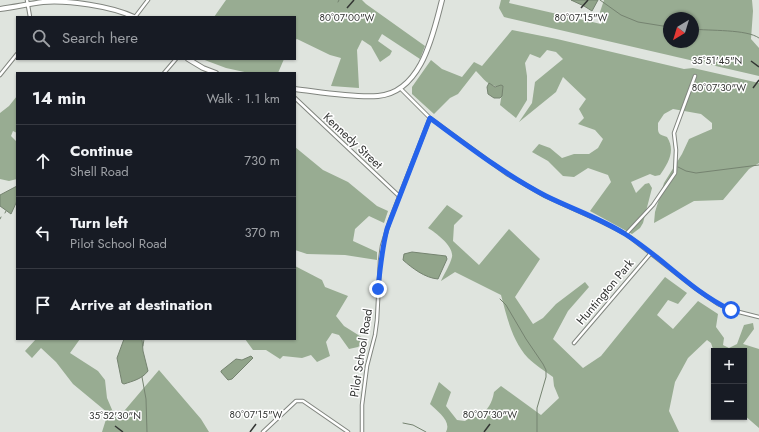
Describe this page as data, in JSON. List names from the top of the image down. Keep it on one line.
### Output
{"streets":{"street":["Kennedy Street","Huntington Park","Pilot School Road"]},"crossings":[["Kennedy Street","Pilot School Road"]],"north":"bottom left","page":{"search":"Search here","heading":["14 min","Walk · 1.1 km"],"list":[["Continue","Shell Road","730 m"],["Turn left","Pilot School Road","370 m"],"Arrive at destination"],"map_buttons":["+","−"]},"coordinates":["80°07'00\"W","80°07'15\"W","35°51'45\"N","80°07'30\"W","35°52'30\"N"]}
